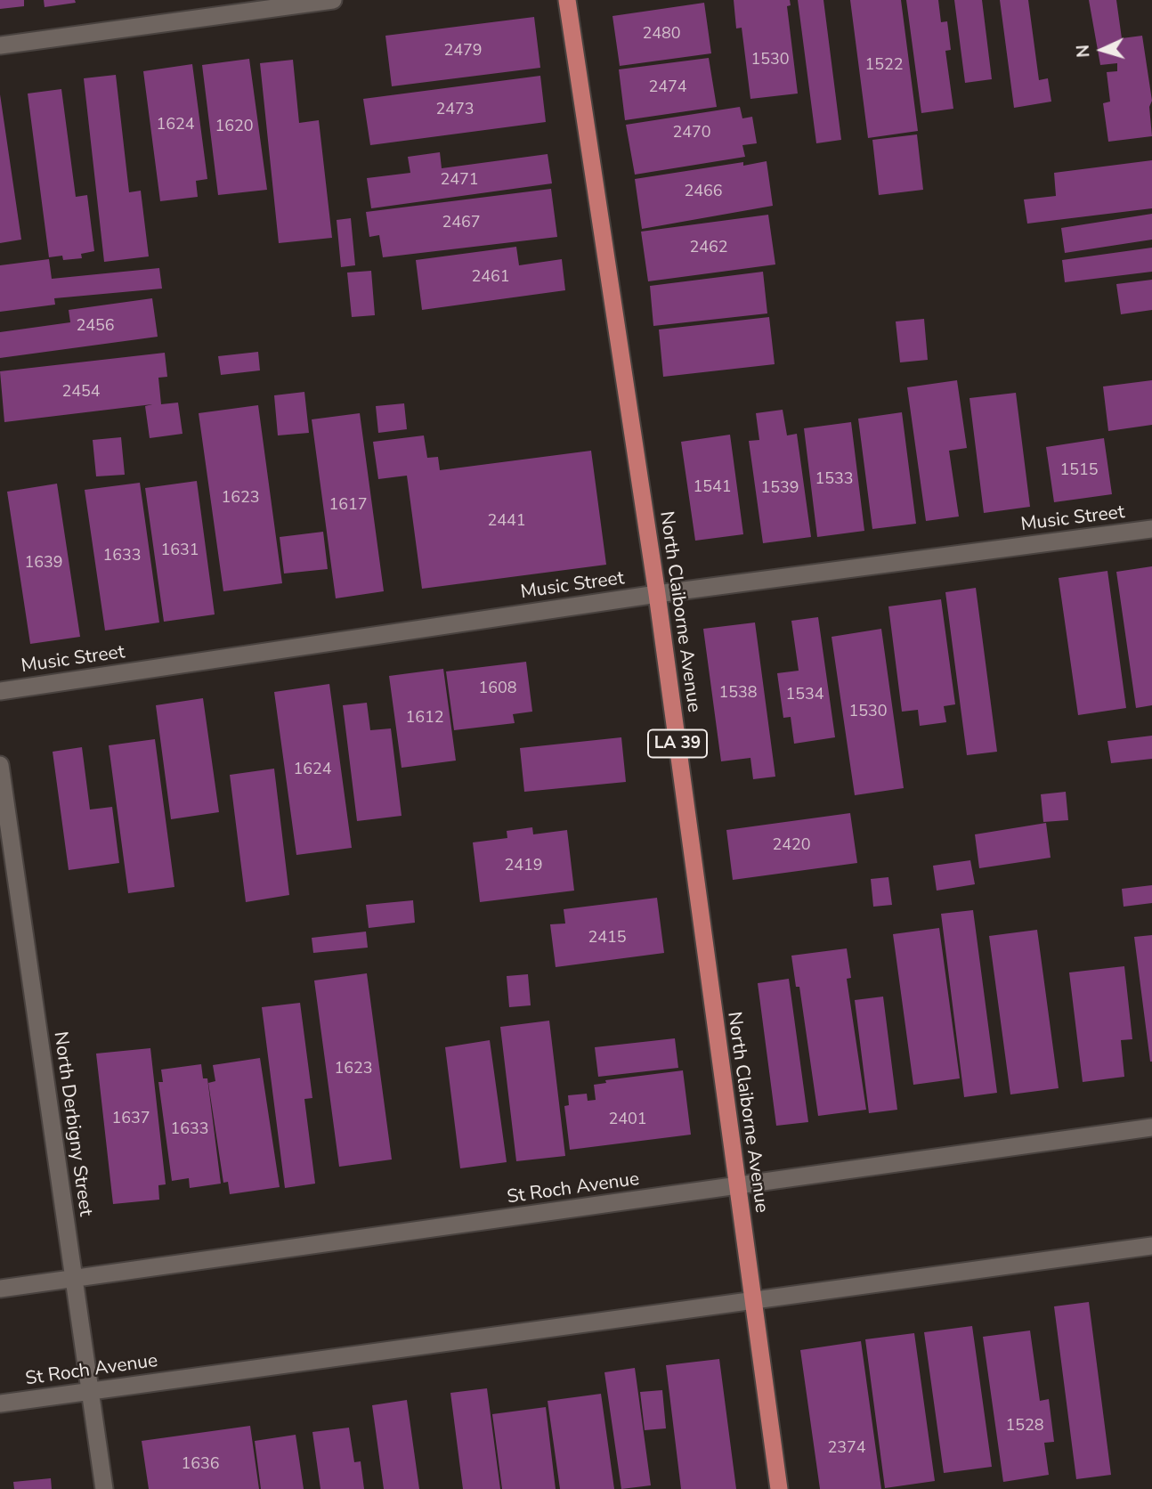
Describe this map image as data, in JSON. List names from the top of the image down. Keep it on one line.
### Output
{"streets":{"main road":["North Claiborne Avenue","LA 39"],"street":["Music Street","North Derbigny Street","St Roch Avenue"]},"crossings":[["Music Street","North Claiborne Avenue"],["North Claiborne Avenue","St Roch Avenue"],["North Derbigny Street","St Roch Avenue"]],"house_numbers":["2480","2479","1530","1522","2474","2473","1624","1620","2470","2471","2466","2467","2462","2461","2456","2454","1515","1533","1541","1539","1623","1617","2441","1631","1633","1639","1608","1538","1534","1530","1612","1624","2420","2419","2415","1623","1637","2401","1633","1528","2374","1636"],"north":"left"}
